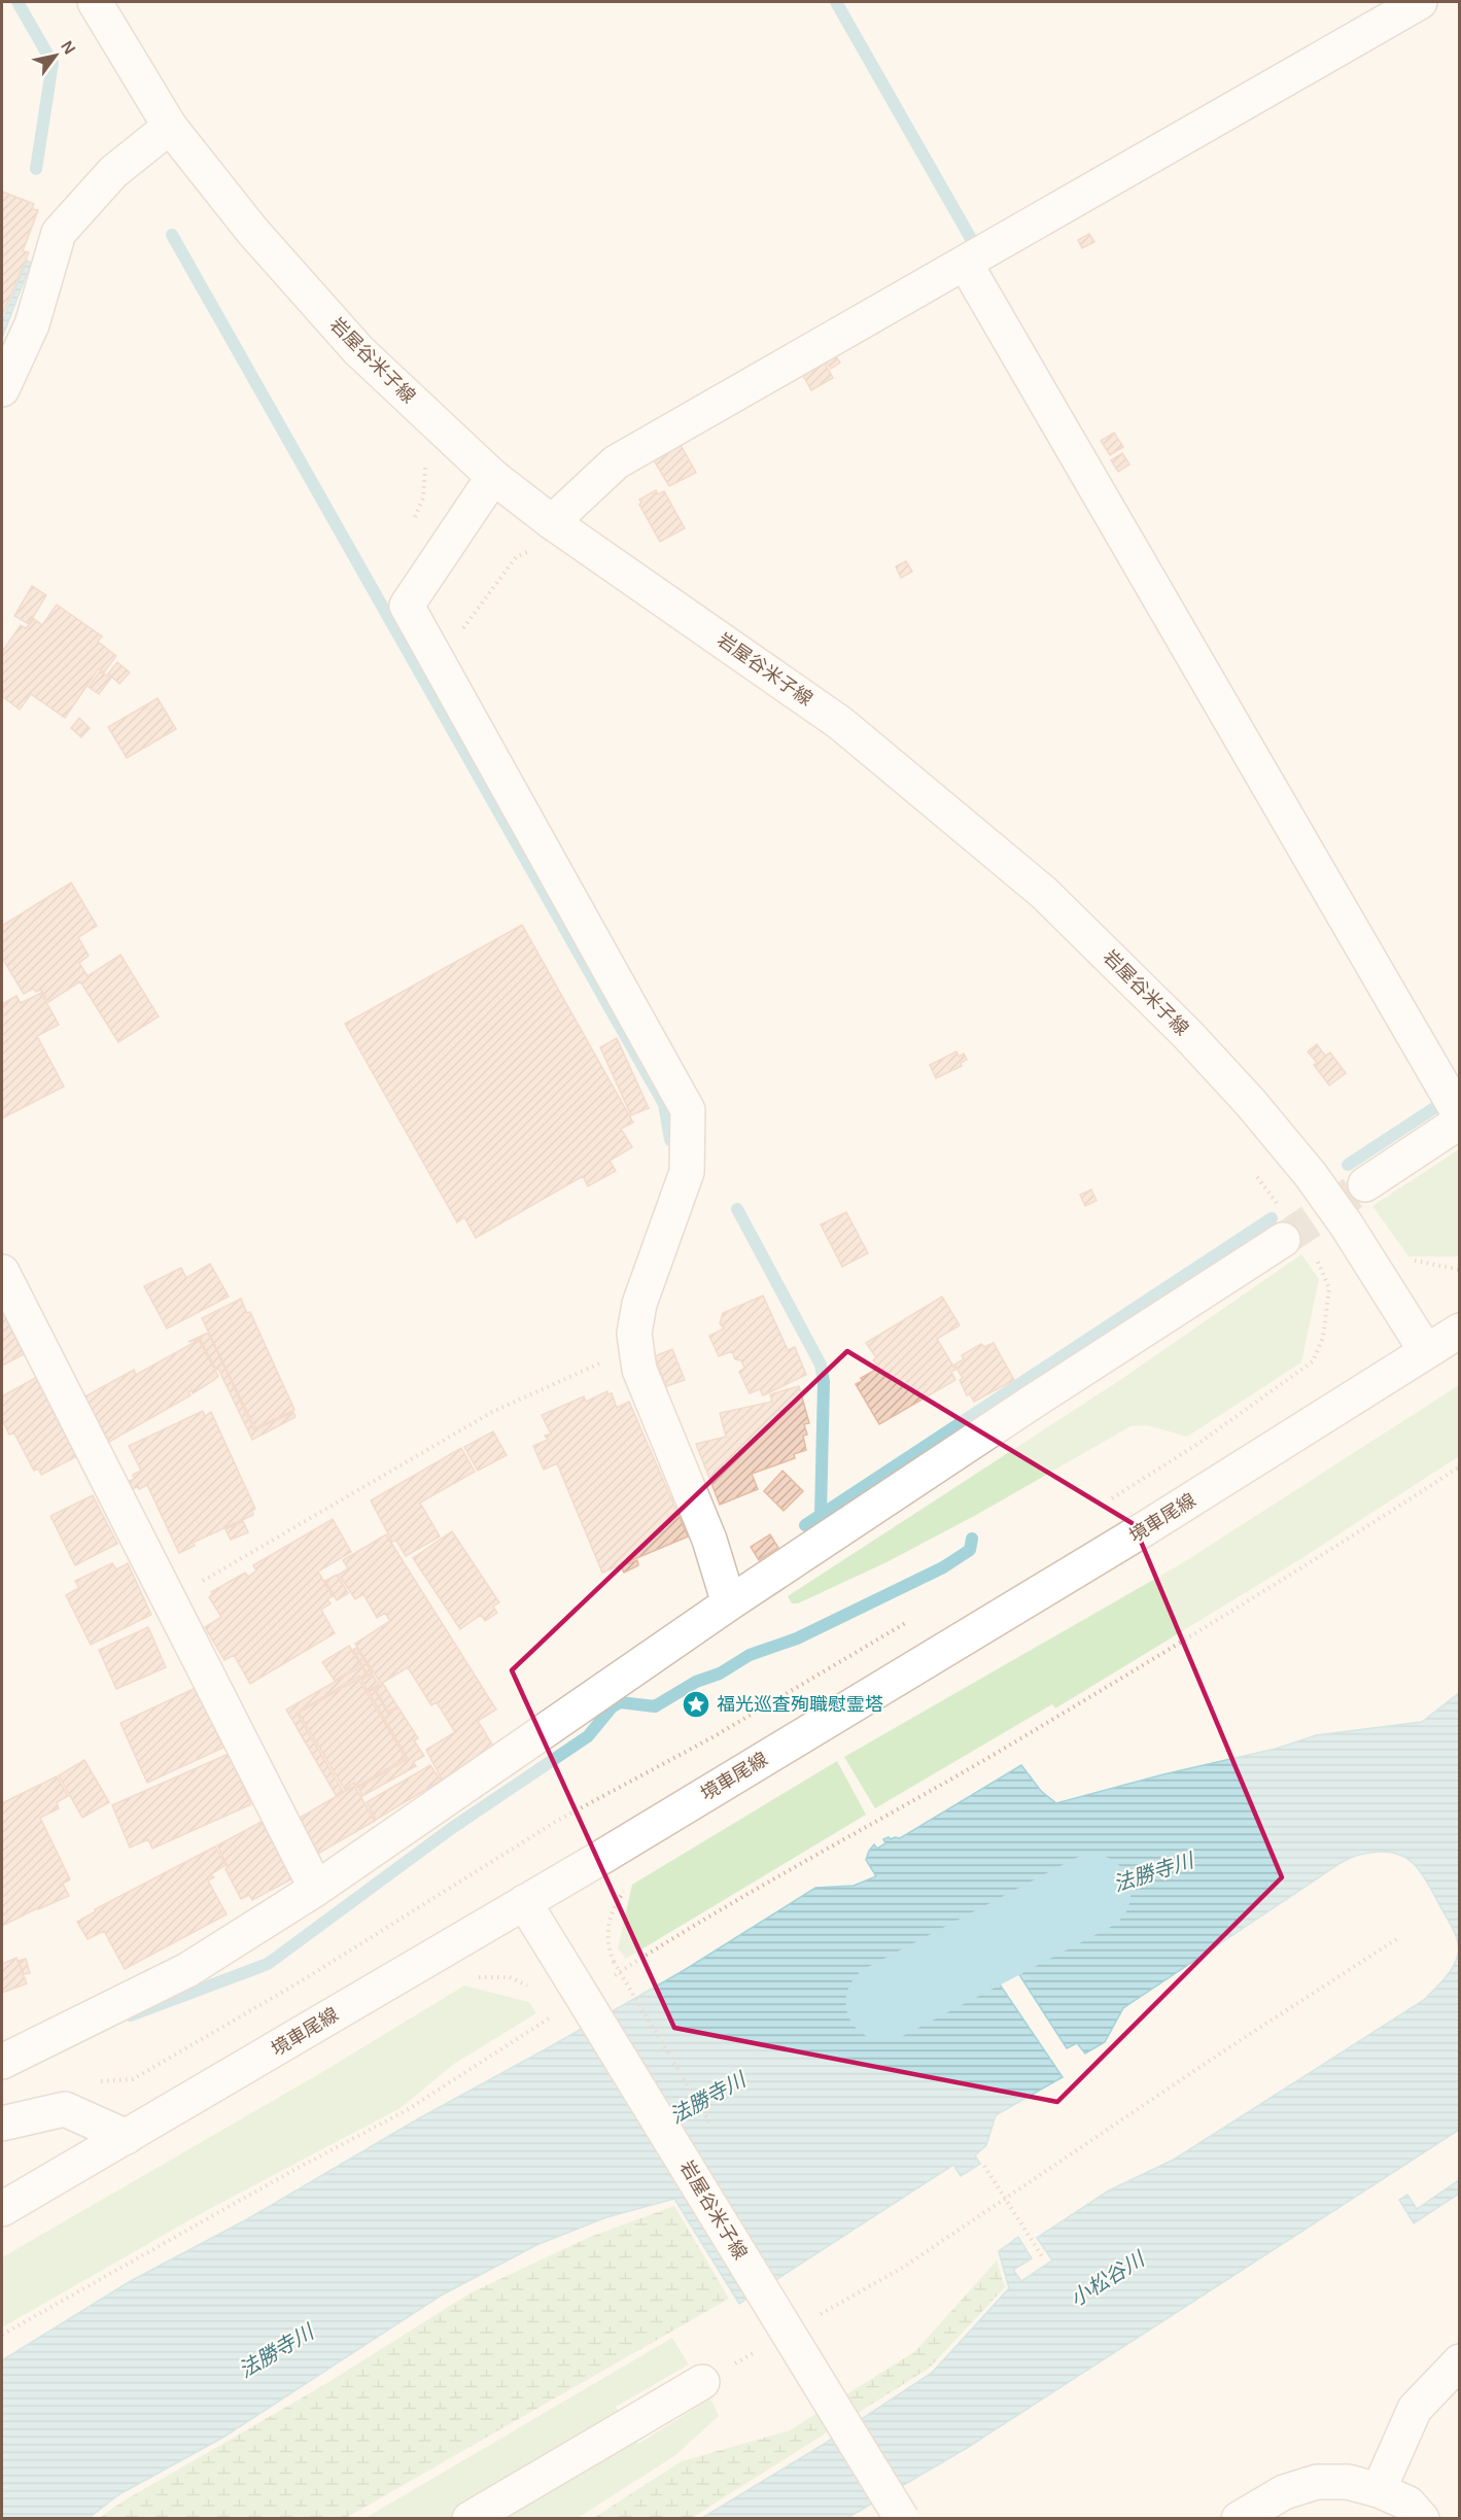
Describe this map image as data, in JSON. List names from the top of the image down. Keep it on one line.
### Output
{"streets":{"street":["岩屋谷米子線","境車尾線"]},"crossings":[["岩屋谷米子線","境車尾線"]],"water":["法勝寺川","小松谷川"],"places":{"place":["福光巡査殉職慰霊塔"]},"north":"top right"}
